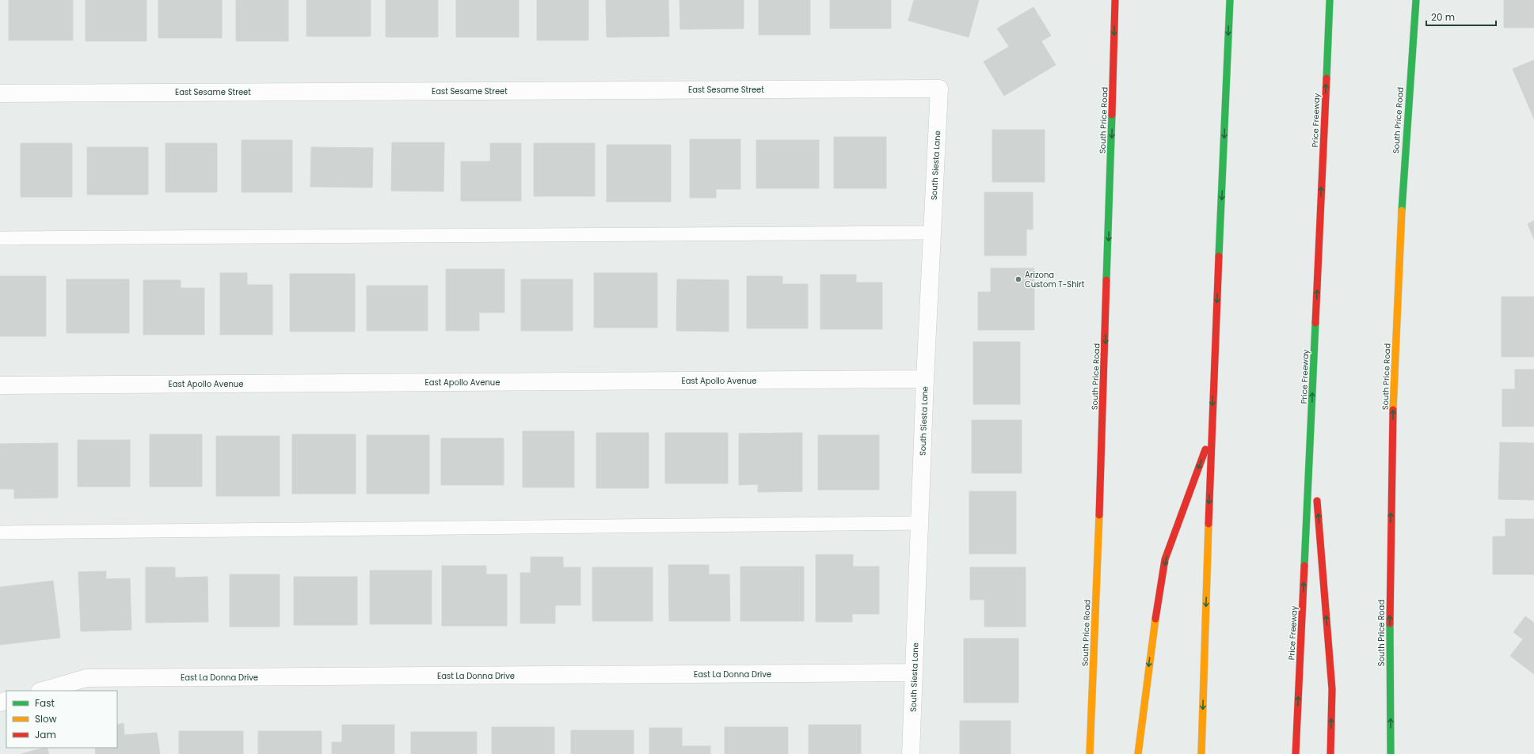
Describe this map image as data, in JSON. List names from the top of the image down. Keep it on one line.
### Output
{"streets":{"main road":["South Price Road","Price Freeway"],"street":["East Sesame Street","South Siesta Lane","East Apollo Avenue","East La Donna Drive"]},"crossings":[["East Sesame Street","South Siesta Lane"],["South Siesta Lane","East Apollo Avenue"],["South Siesta Lane","East La Donna Drive"]],"places":["Arizona Custom T-Shirt"],"legend":["Fast","Slow","Jam"],"scale_bar":"20 m"}
